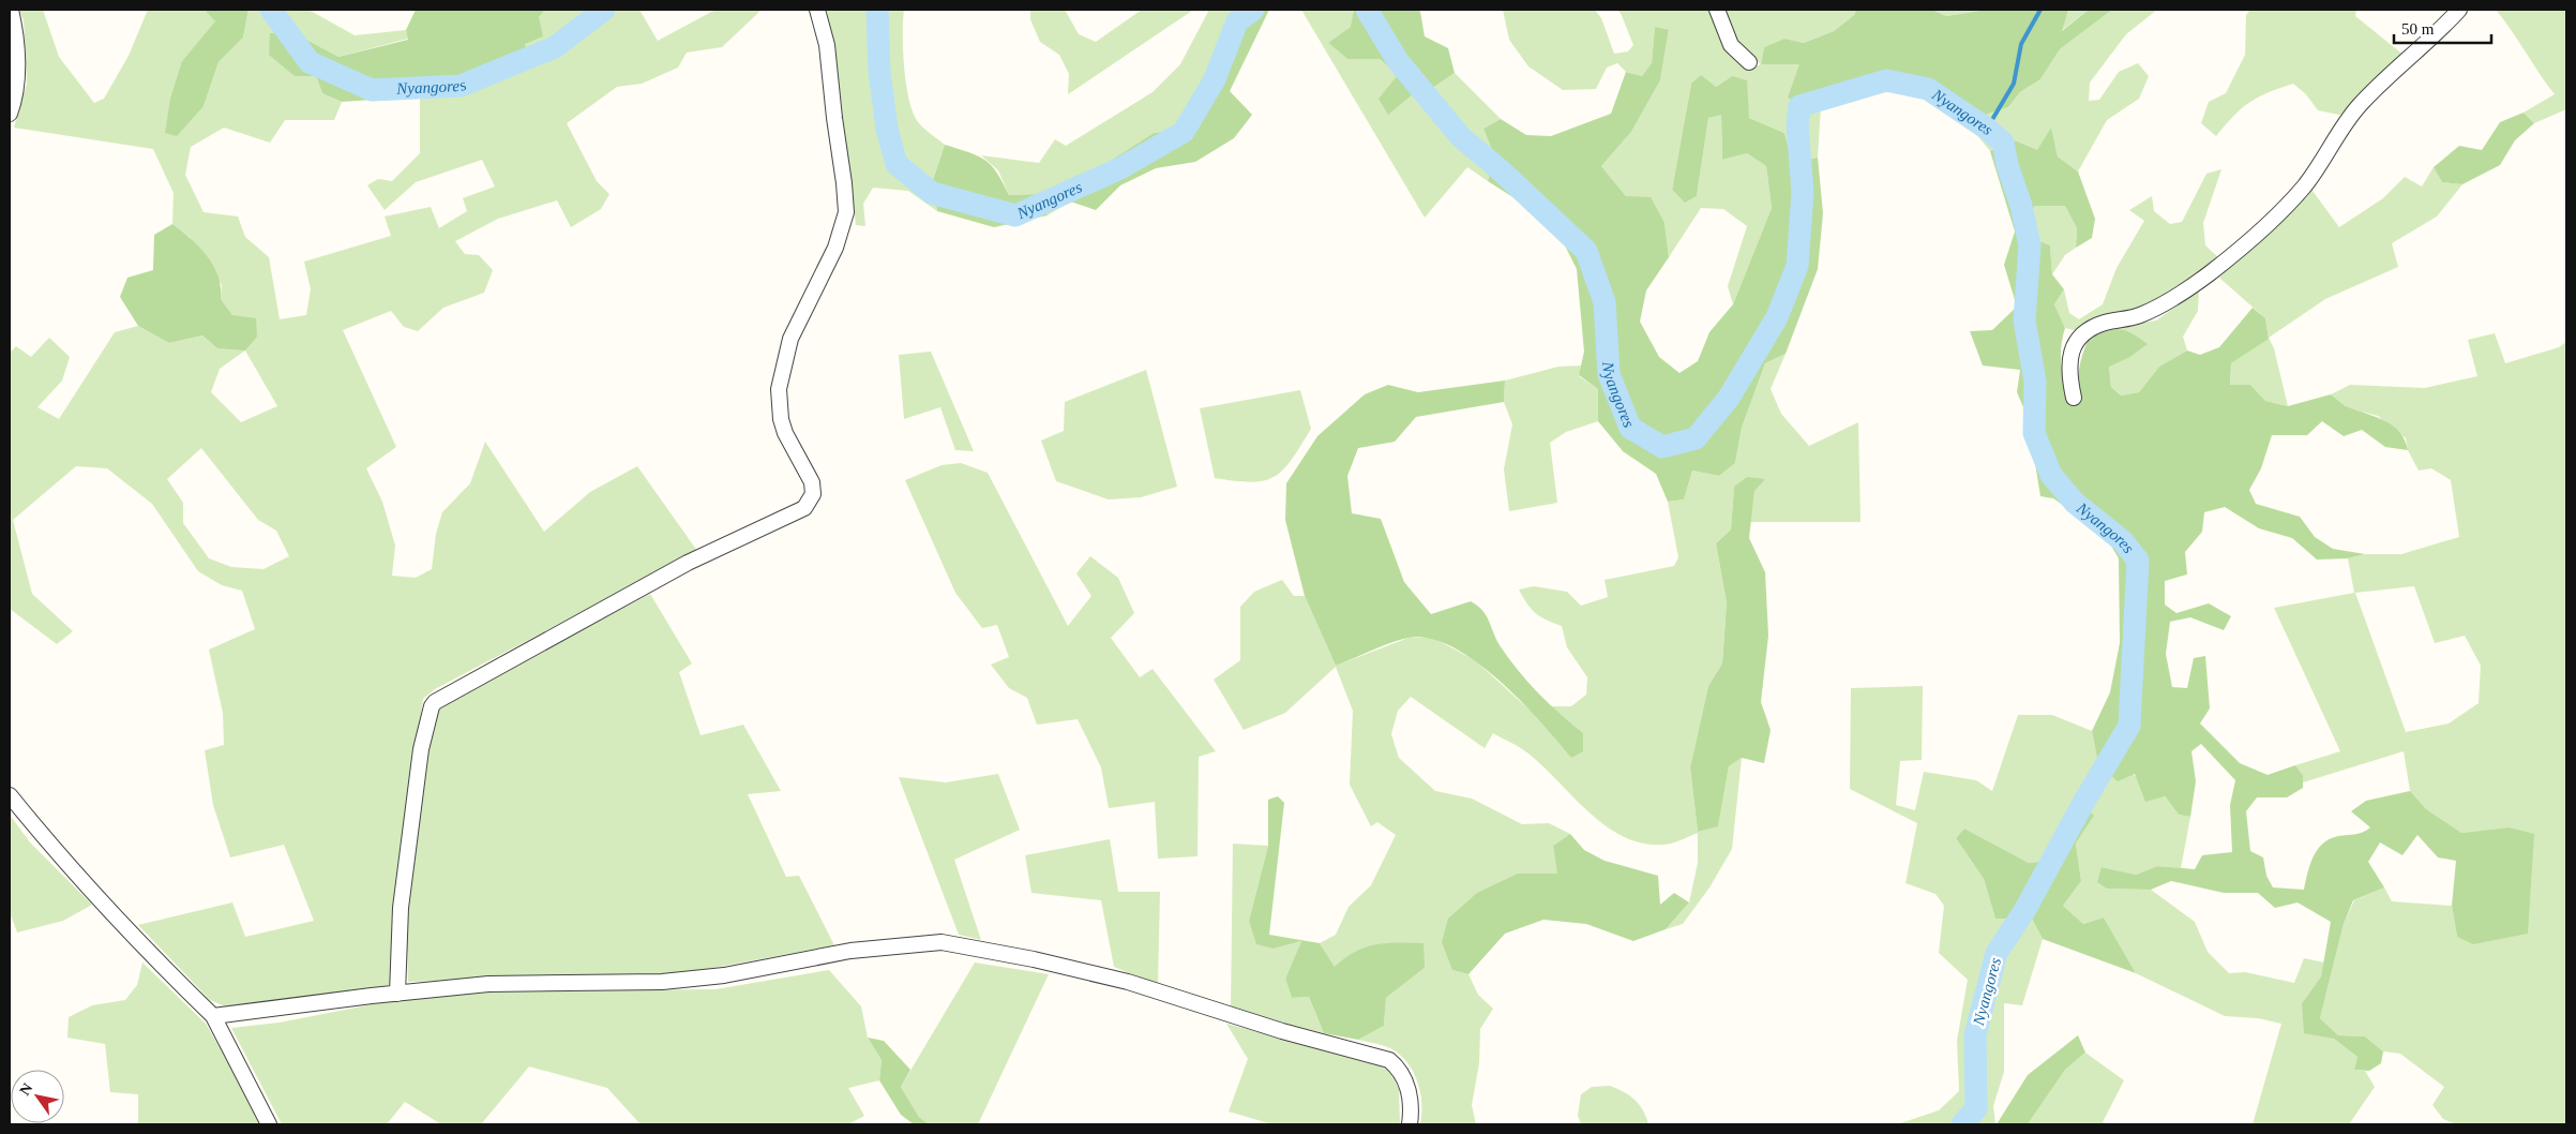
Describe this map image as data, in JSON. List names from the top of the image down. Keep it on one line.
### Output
{"water":["Nyangores"],"scale_bar":"50 m","north":"top left"}
